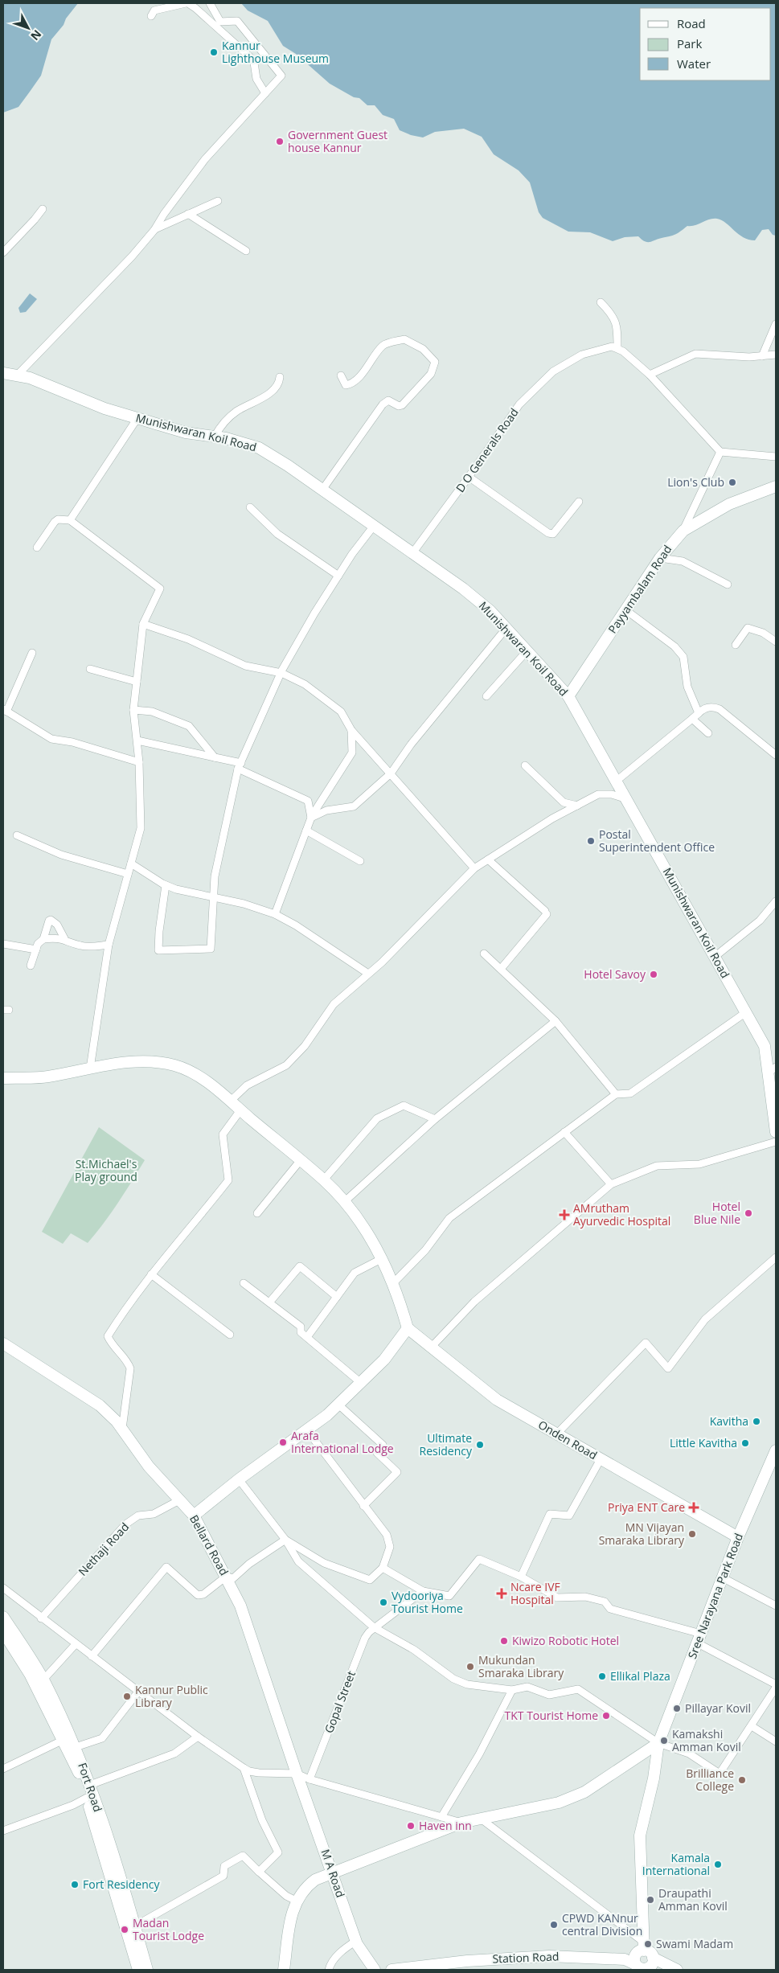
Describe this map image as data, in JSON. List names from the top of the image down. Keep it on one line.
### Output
{"streets":{"main road":["Munishwaran Koil Road","Payyambalam Road","Onden Road","Bellard Road","Sree Narayana Park Road","Fort Road","M A Road","Station Road"],"street":["D O Generals Road","Nethaji Road","Gopal Street"]},"crossings":[["Munishwaran Koil Road","D O Generals Road"],["Munishwaran Koil Road","Payyambalam Road"],["Onden Road","Sree Narayana Park Road"],["Bellard Road","Nethaji Road"],["Bellard Road","M A Road"],["Sree Narayana Park Road","Station Road"]],"parks":["St.Michael's Play ground"],"places":{"other":["Kannur Lighthouse Museum","Government Guest house Kannur","Lion's Club","Postal Superintendent Office","Hotel Savoy","Hotel Blue Nile","Kavitha","Arafa International Lodge","Little Kavitha","Ultimate Residency","MN Vijayan Smaraka Library","Vydooriya Tourist Home","Kiwizo Robotic Hotel","Mukundan Smaraka Library","Ellikal Plaza","Kannur Public Library","Pillayar Kovil","TKT Tourist Home","Kamakshi Amman Kovil","Brilliance College","Haven inn","Kamala International","Fort Residency","Draupathi Amman Kovil","CPWD KANnur central Division","Madan Tourist Lodge","Swami Madam"],"health":["AMrutham Ayurvedic Hospital","Priya ENT Care","Ncare IVF Hospital"]},"legend":["Road","Park","Water"],"north":"bottom right"}
